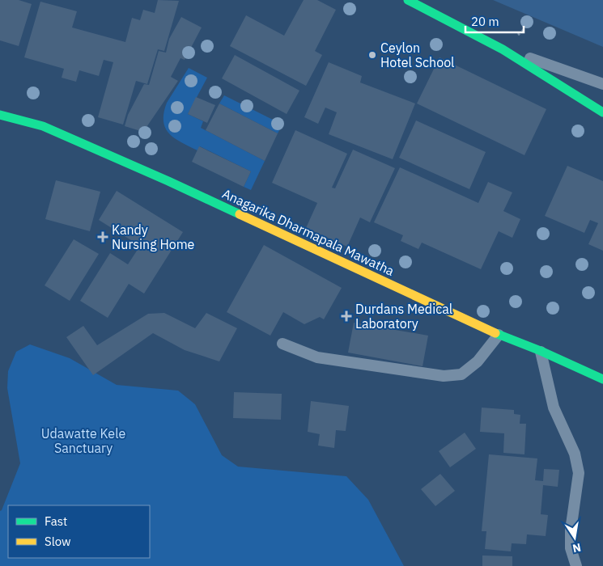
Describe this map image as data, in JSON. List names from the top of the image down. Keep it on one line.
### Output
{"streets":{"main road":["Anagarika Dharmapala Mawatha"]},"parks":["Udawatte Kele Sanctuary"],"places":{"other":["Ceylon Hotel School"],"health":["Kandy Nursing Home","Durdans Medical Laboratory"]},"legend":["Fast","Slow"],"scale_bar":"20 m","north":"bottom"}
